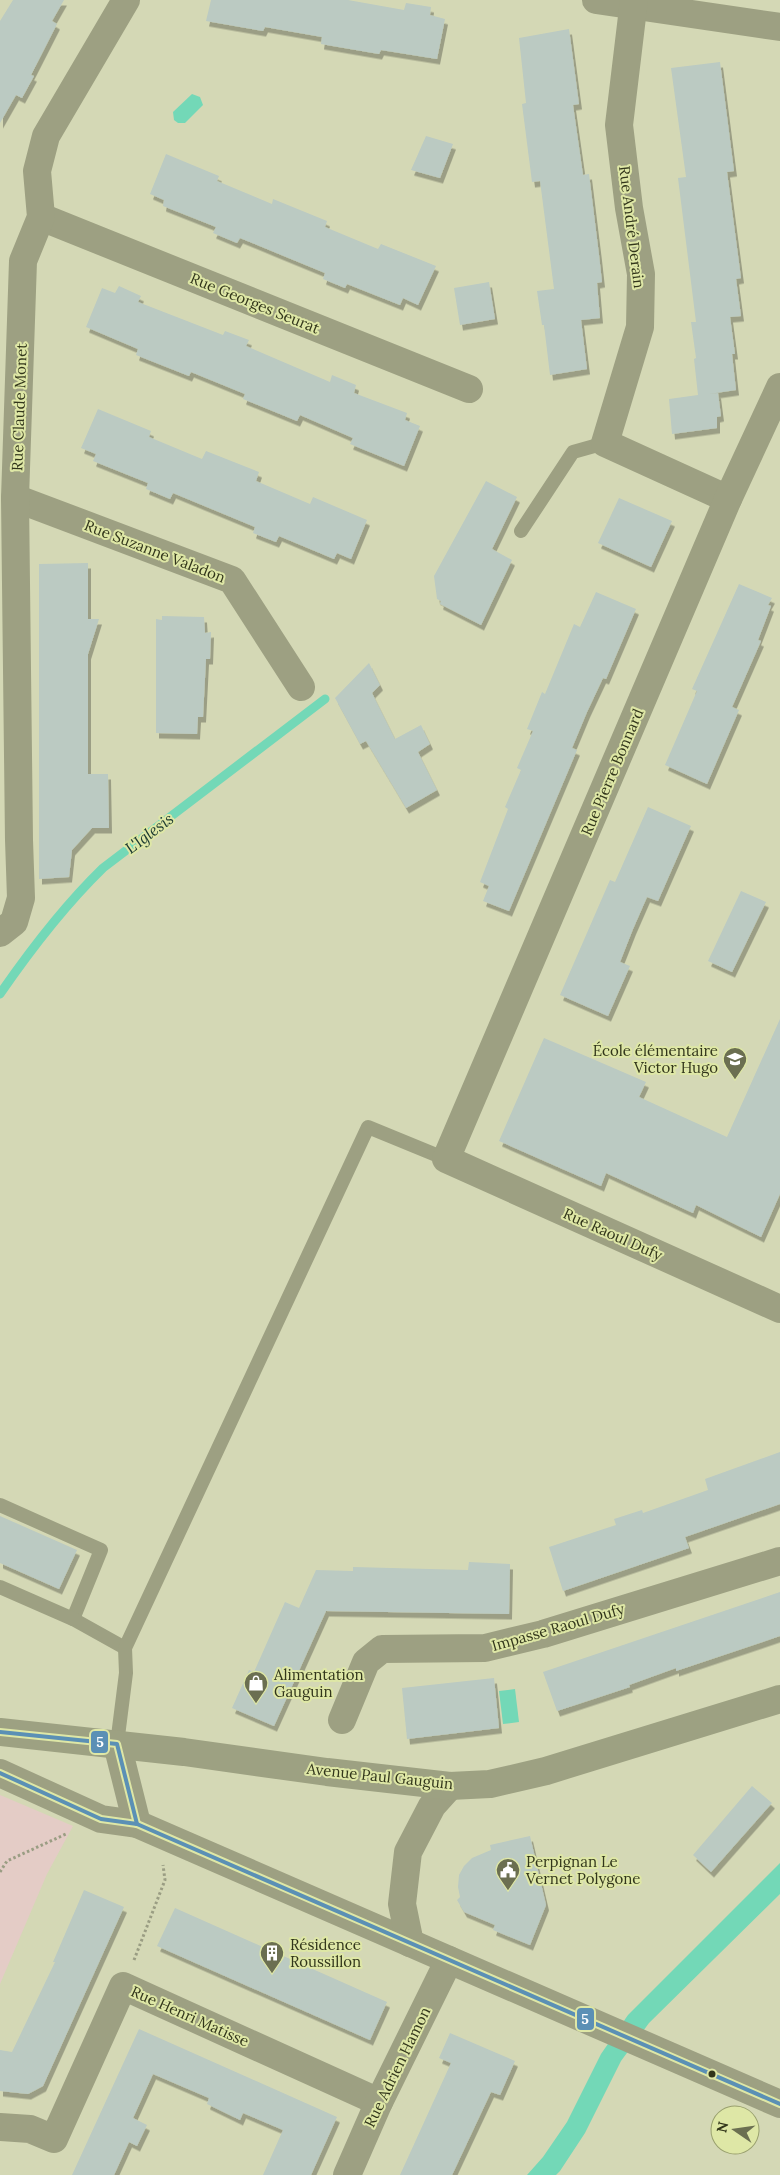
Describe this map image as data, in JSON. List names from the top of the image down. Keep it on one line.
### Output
{"streets":{"street":["Rue André Derain","Rue Georges Seurat","Rue Claude Monet","Rue Suzanne Valadon","Rue Pierre Bonnard","Rue Raoul Dufy","Impasse Raoul Dufy","Avenue Paul Gauguin","Rue Henri Matisse","Rue Adrien Hamon"]},"crossings":[["Rue Georges Seurat","Rue Claude Monet"],["Rue Claude Monet","Rue Suzanne Valadon"],["Rue Pierre Bonnard","Rue Raoul Dufy"],["Rue Henri Matisse","Rue Adrien Hamon"]],"water":["L'Iglesis"],"places":{"school or university":["École élémentaire Victor Hugo"],"shop":["Alimentation Gauguin"],"public building":["Perpignan Le Vernet Polygone"],"building":["Résidence Roussillon"]},"lines":["transit line 5"],"north":"left"}
